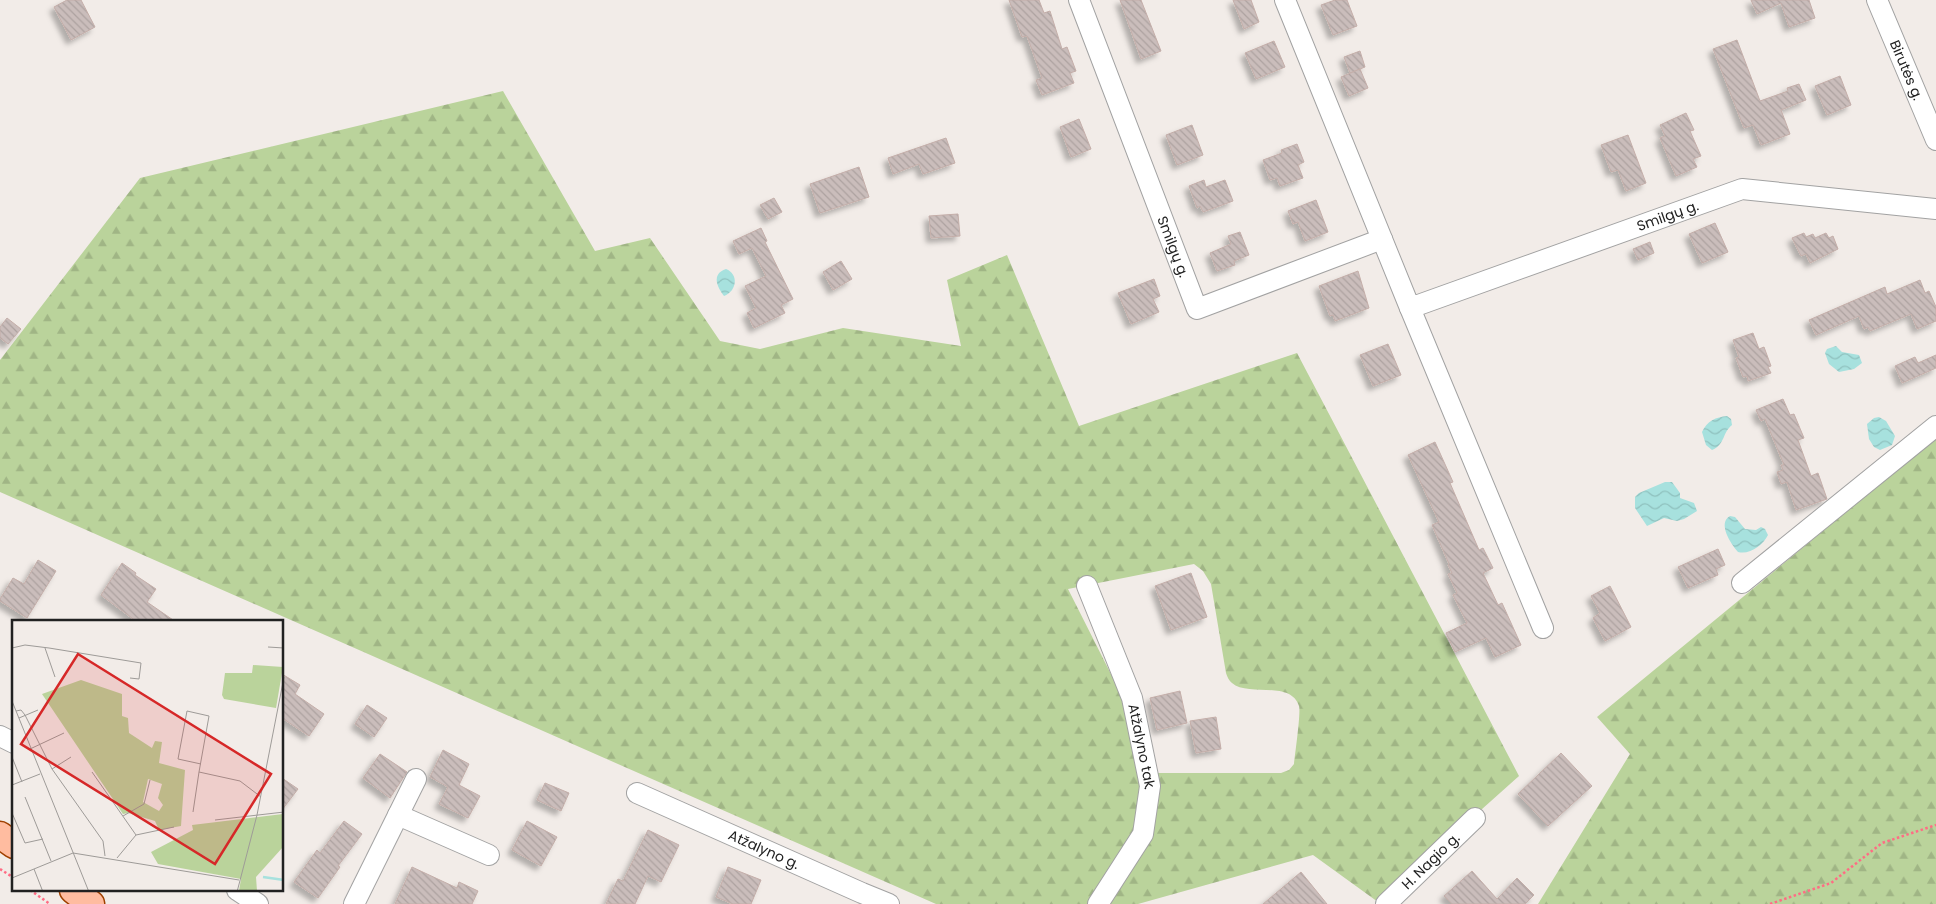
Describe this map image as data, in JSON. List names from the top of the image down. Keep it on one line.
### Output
{"streets":{"street":["Birutės g.","Smilgų g.","Atžalyno tak.","Atžalyno g.","H. Nagio g."]}}
